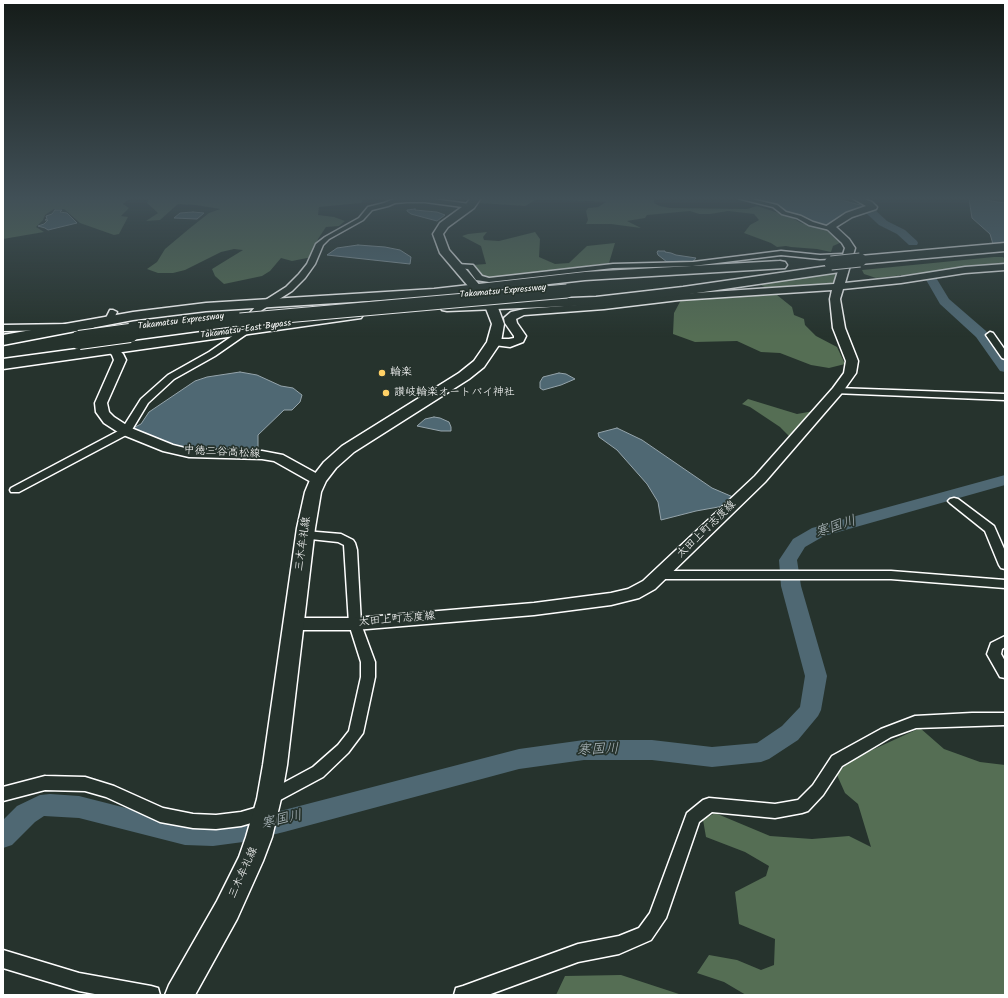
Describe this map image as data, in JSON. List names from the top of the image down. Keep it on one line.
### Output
{"streets":{"highway":["Takamatsu Expressway","Takamatsu-East Bypass"],"main road":["中徳三谷高松線","太田上町志度線","三木牟礼線"]},"crossings":[["Takamatsu Expressway","Takamatsu-East Bypass"],["Takamatsu Expressway","中徳三谷高松線"],["Takamatsu-East Bypass","中徳三谷高松線"],["Takamatsu-East Bypass","三木牟礼線"],["中徳三谷高松線","三木牟礼線"],["太田上町志度線","三木牟礼線"]],"water":["寒国川"],"places":["輪楽","讃岐輪楽オートバイ神社"]}
